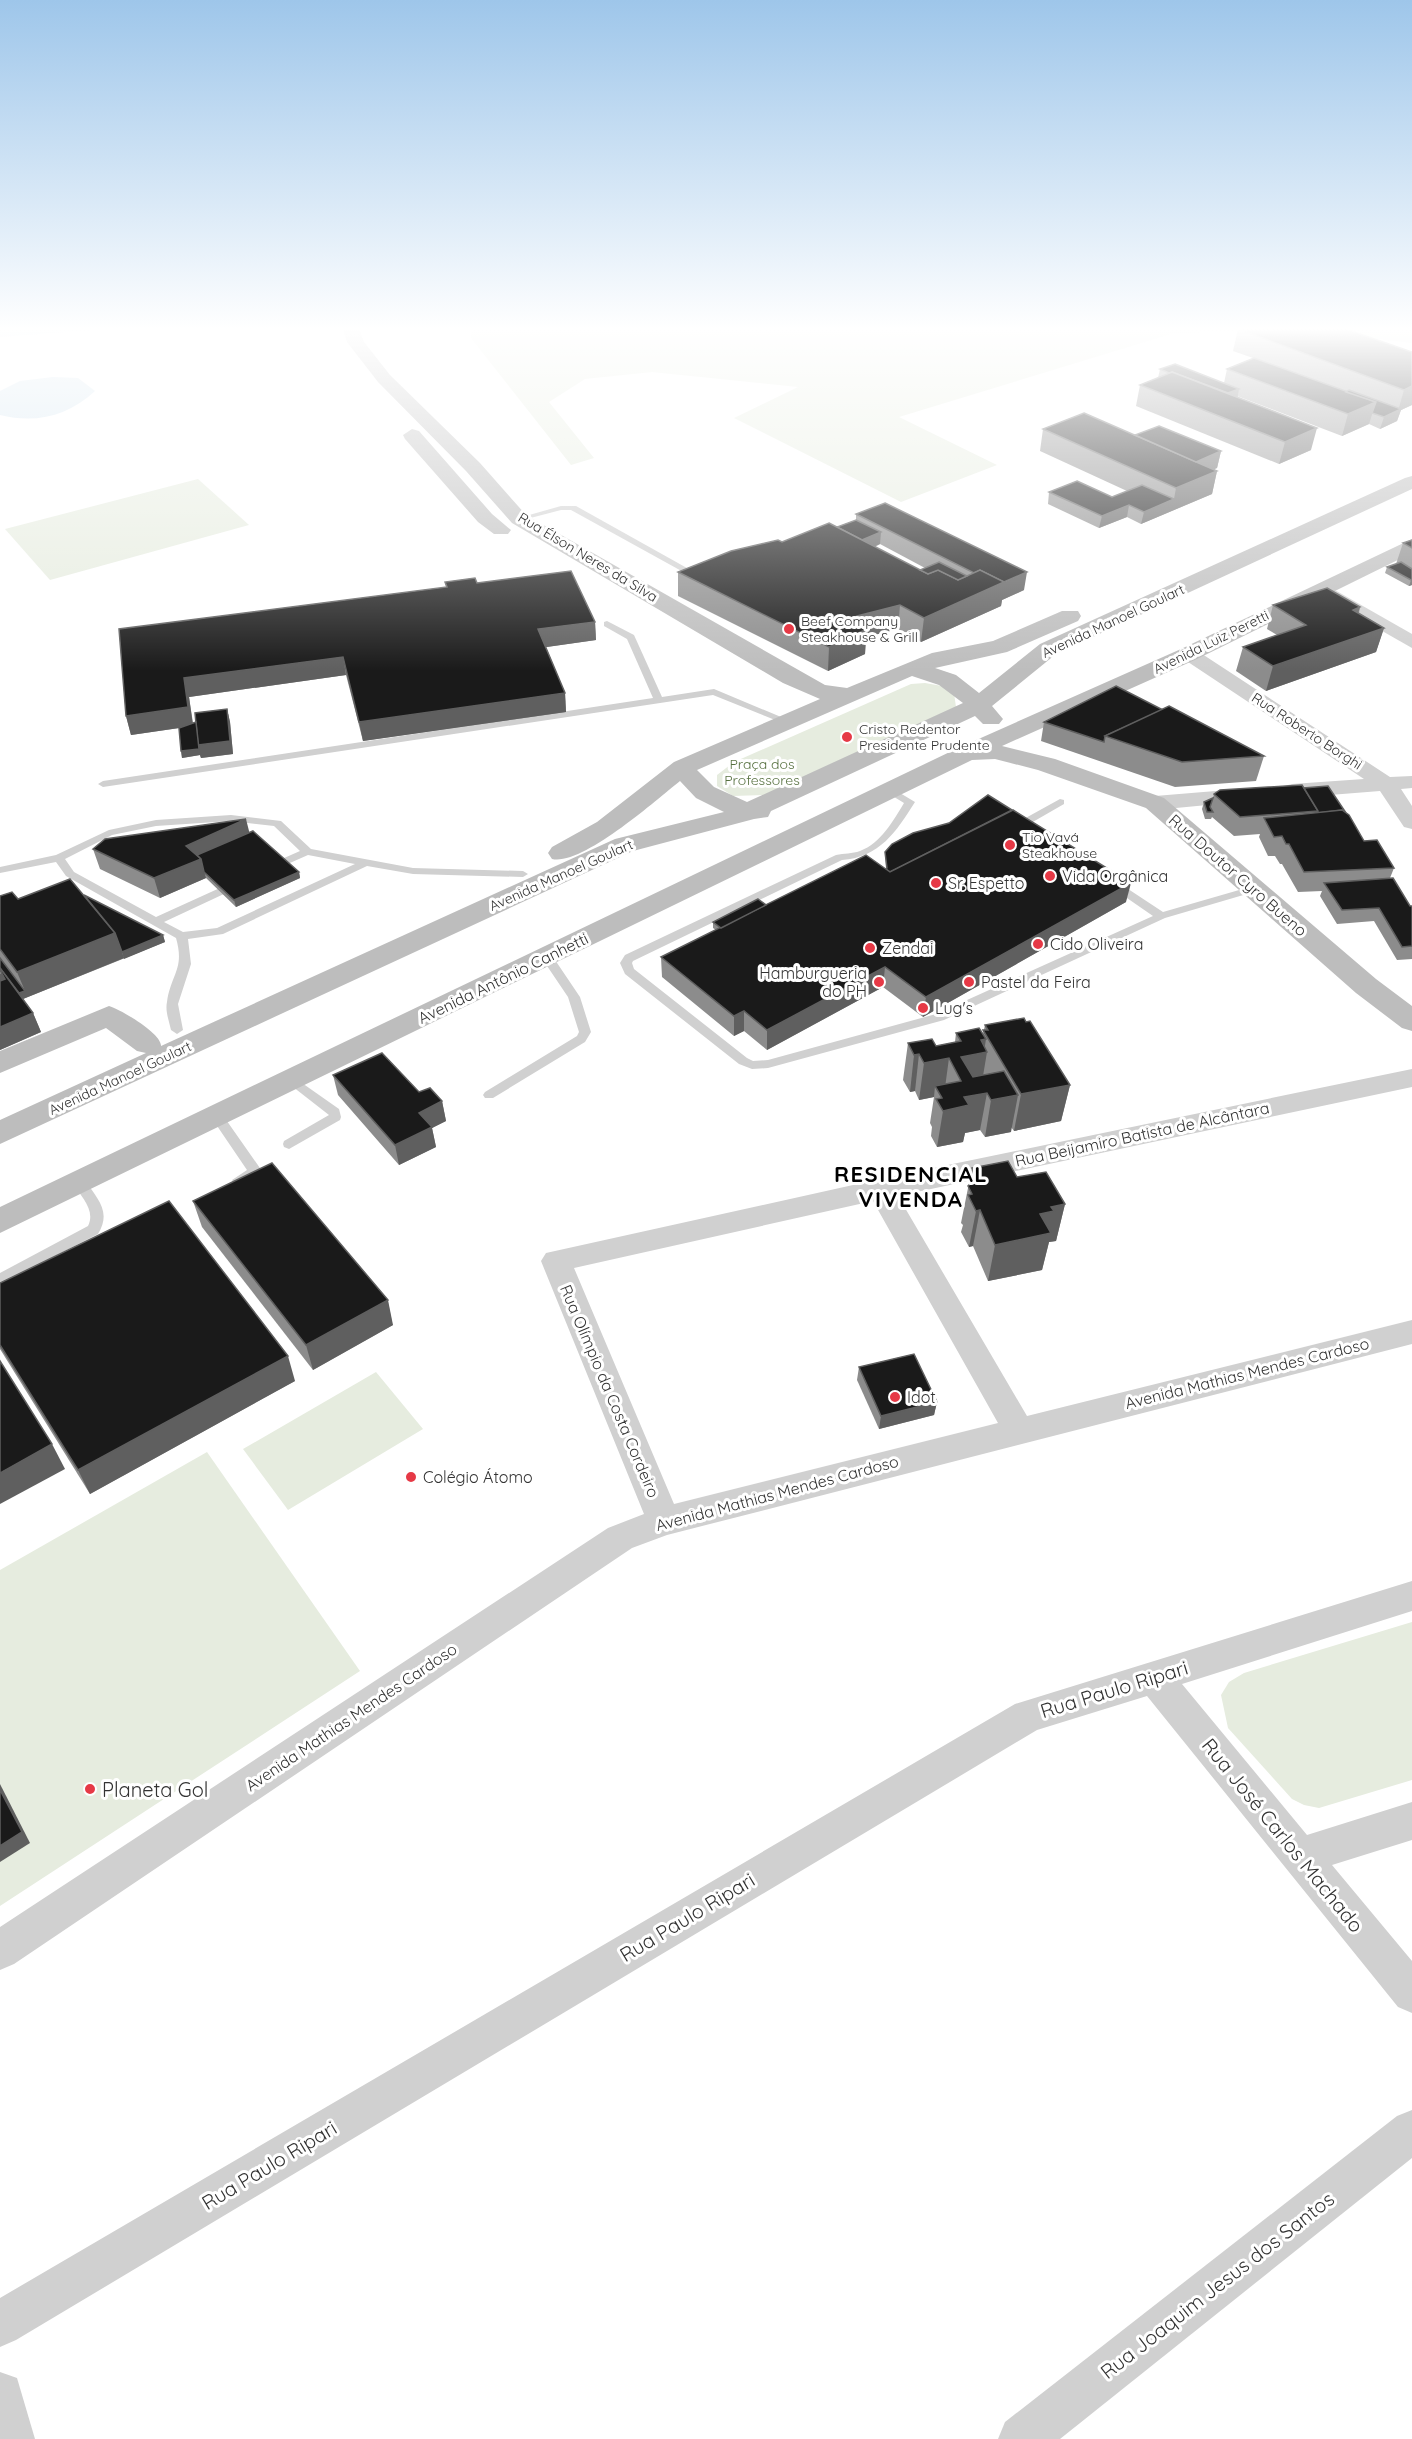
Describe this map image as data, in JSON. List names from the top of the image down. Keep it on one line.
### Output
{"streets":{"street":["Rua Élson Neres da Silva","Avenida Manoel Goulart","Avenida Luiz Peretti","Rua Roberto Borghi","Rua Doutor Cyro Bueno","Avenida Antônio Canhetti","Rua Beijamiro Batista de Alcântara","Avenida Mathias Mendes Cardoso","Rua Olímpio da Costa Cordeiro","Rua Paulo Ripari","Rua José Carlos Machado","Rua Joaquim Jesus dos Santos"]},"crossings":[["Rua Élson Neres da Silva","Avenida Manoel Goulart"],["Avenida Manoel Goulart","Rua Doutor Cyro Bueno"],["Avenida Luiz Peretti","Rua Roberto Borghi"],["Avenida Luiz Peretti","Rua Doutor Cyro Bueno"],["Avenida Luiz Peretti","Avenida Antônio Canhetti"],["Rua Doutor Cyro Bueno","Avenida Antônio Canhetti"],["Rua Beijamiro Batista de Alcântara","Rua Olímpio da Costa Cordeiro"],["Avenida Mathias Mendes Cardoso","Rua Olímpio da Costa Cordeiro"],["Rua Paulo Ripari","Rua José Carlos Machado"]],"districts":["RESIDENCIAL VIVENDA"],"parks":["Praça dos Professores"],"places":["Beef Company Steakhouse & Grill","Cristo Redentor Presidente Prudente","Tio Vavá Steakhouse","Vida Orgânica","Sr. Espetto","Cido Oliveira","Zendai","Hamburgueria do PH","Pastel da Feira","Lug's","Idot","Colégio Átomo","Planeta Gol"]}
